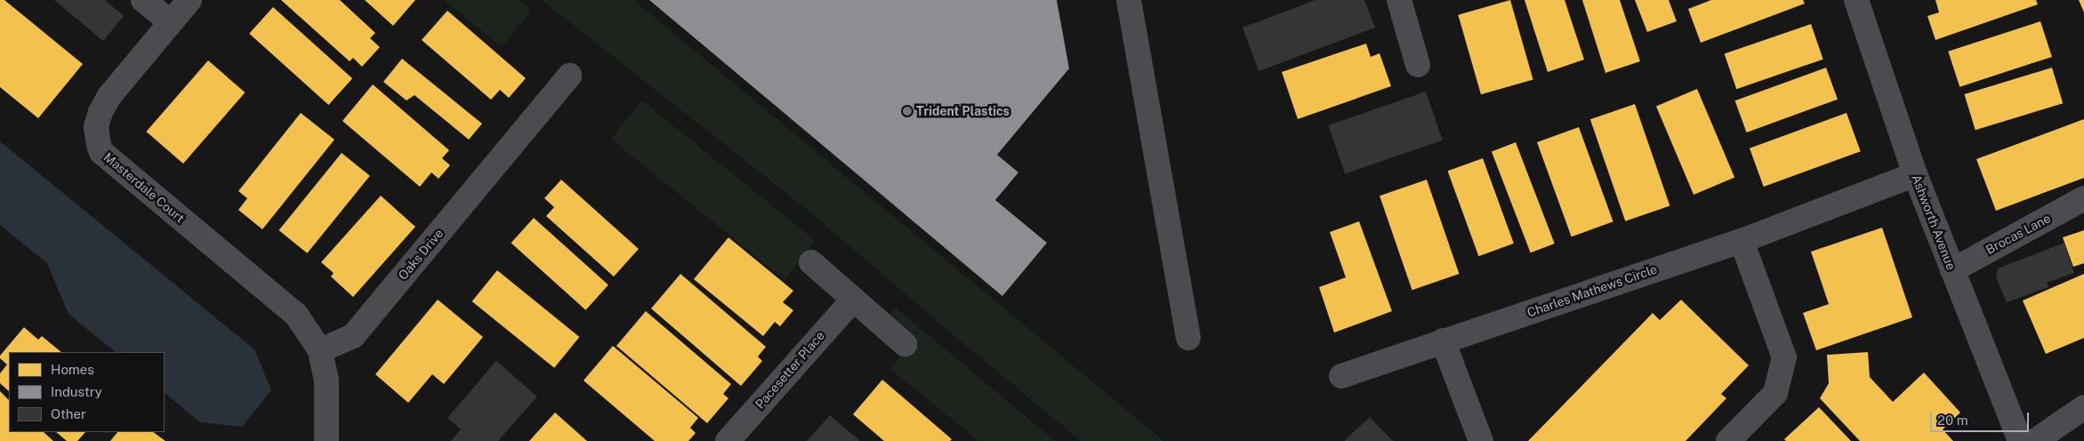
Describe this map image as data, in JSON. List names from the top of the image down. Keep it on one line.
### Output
{"streets":{"street":["Masterdale Court","Ashworth Avenue","Brocas Lane","Oaks Drive","Charles Mathews Circle","Pacesetter Place"]},"crossings":[["Masterdale Court","Oaks Drive"],["Ashworth Avenue","Brocas Lane"],["Ashworth Avenue","Charles Mathews Circle"]],"places":["Trident Plastics"],"legend":["Homes","Industry","Other"],"scale_bar":"20 m"}
